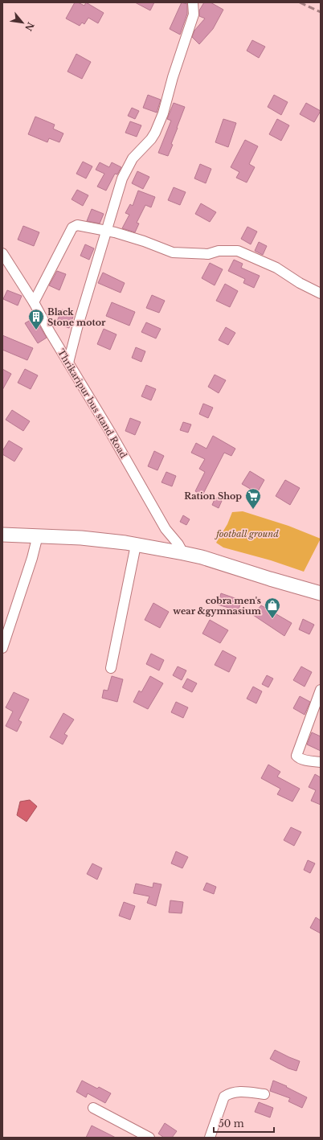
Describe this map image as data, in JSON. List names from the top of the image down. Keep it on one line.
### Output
{"streets":{"street":["Thrikaripur bus stand Road"]},"parks":["football ground"],"places":{"building":["Black Stone motor"],"supermarket":["Ration Shop"],"shop":["cobra men's wear &gymnasium"]},"scale_bar":"50 m","north":"bottom right"}
